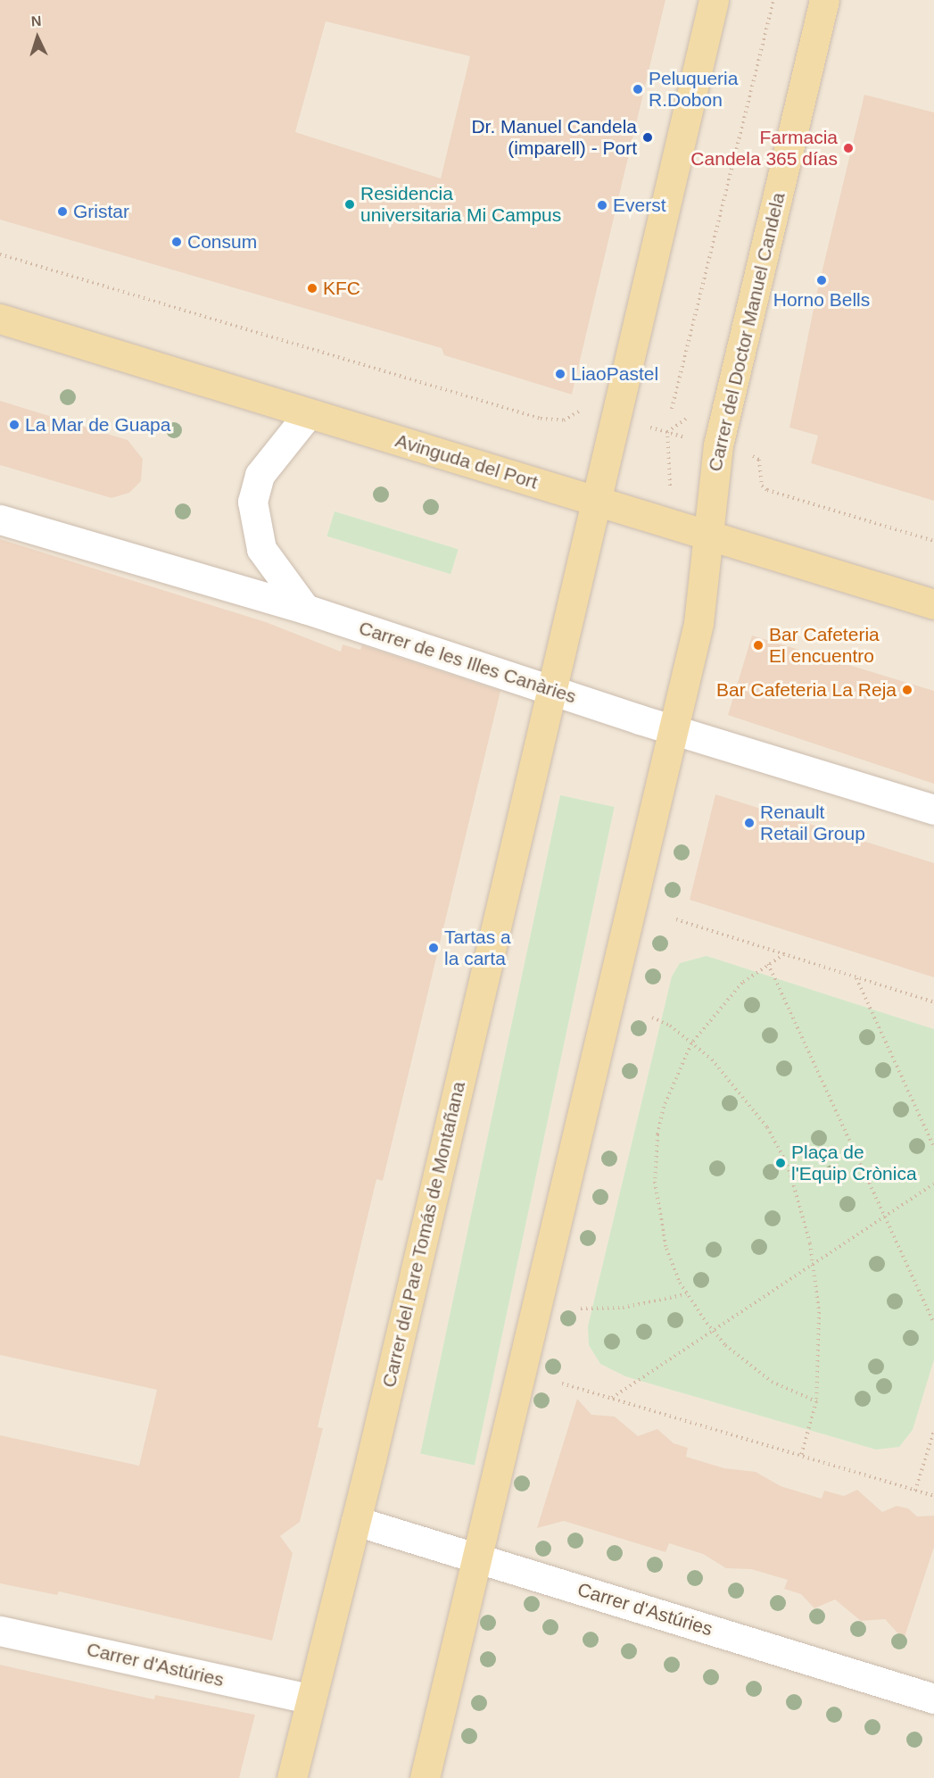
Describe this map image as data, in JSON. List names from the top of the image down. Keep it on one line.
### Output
{"streets":{"main road":["Carrer del Doctor Manuel Candela","Avinguda del Port","Carrer del Pare Tomás de Montañana"],"street":["Carrer de les Illes Canàries","Carrer d'Astúries"]},"crossings":[["Carrer del Doctor Manuel Candela","Avinguda del Port"],["Carrer del Doctor Manuel Candela","Carrer de les Illes Canàries"],["Carrer de les Illes Canàries","Carrer del Pare Tomás de Montañana"],["Carrer del Pare Tomás de Montañana","Carrer d'Astúries"]],"places":["Peluqueria R.Dobon","Dr. Manuel Candela (imparell) - Port","Farmacia Candela 365 días","Residencia universitaria Mi Campus","Everst","Gristar","Consum","Horno Bells","KFC","LiaoPastel","La Mar de Guapa","Bar Cafeteria El encuentro","Bar Cafeteria La Reja","Renault Retail Group","Tartas a la carta","Plaça de l'Equip Crònica"],"north":"top"}
